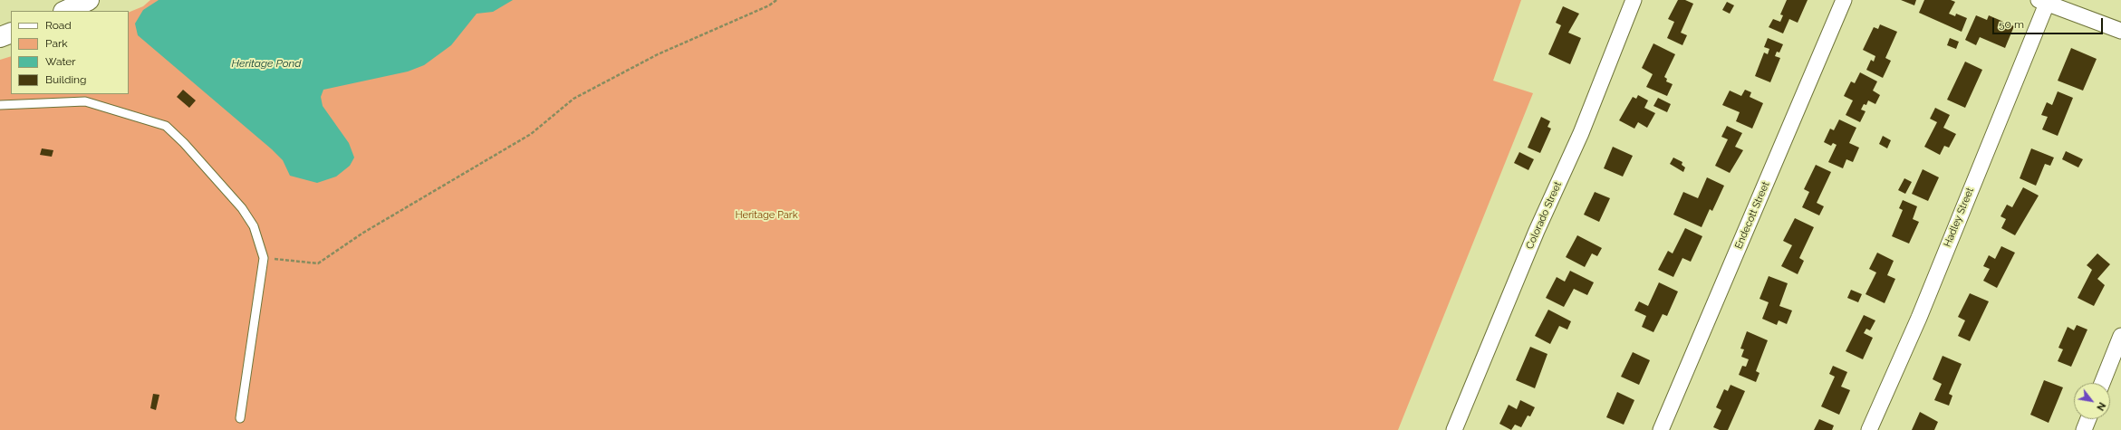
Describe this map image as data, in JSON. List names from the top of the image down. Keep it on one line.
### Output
{"streets":{"street":["Colorado Street","Endecott Street","Hadley Street"]},"water":["Heritage Pond"],"parks":["Heritage Park"],"legend":["Road","Park","Water","Building"],"scale_bar":"50 m","north":"bottom right"}
